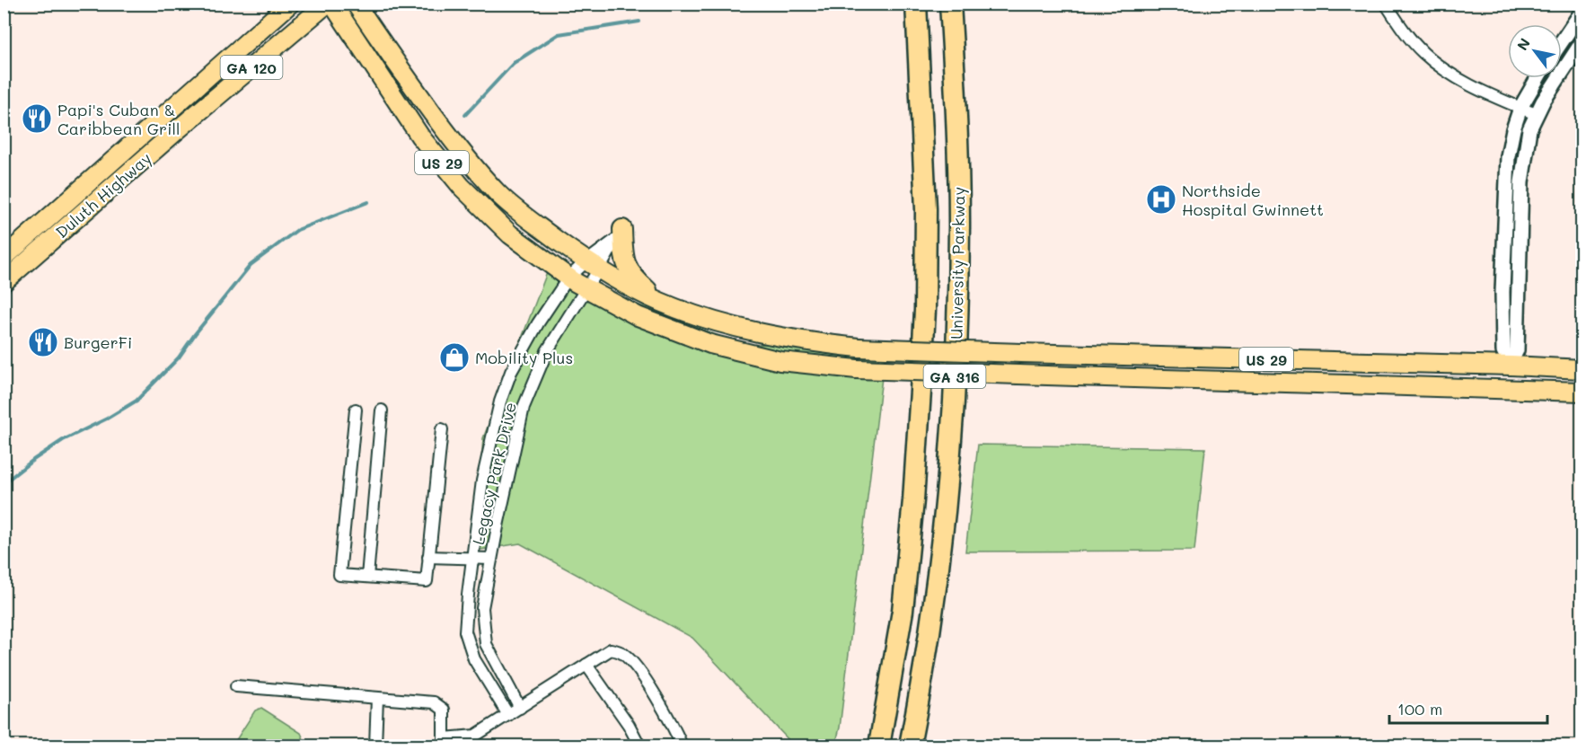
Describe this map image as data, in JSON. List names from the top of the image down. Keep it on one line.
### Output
{"streets":{"highway":["University Parkway","GA 316"],"main road":["GA 120","US 29","Duluth Highway"],"street":["Legacy Park Drive"]},"crossings":[["US 29","Legacy Park Drive"]],"places":{"restaurant":["Papi's Cuban & Caribbean Grill","BurgerFi"],"hospital":["Northside Hospital Gwinnett"],"shop":["Mobility Plus"]},"scale_bar":"100 m","north":"top left"}
